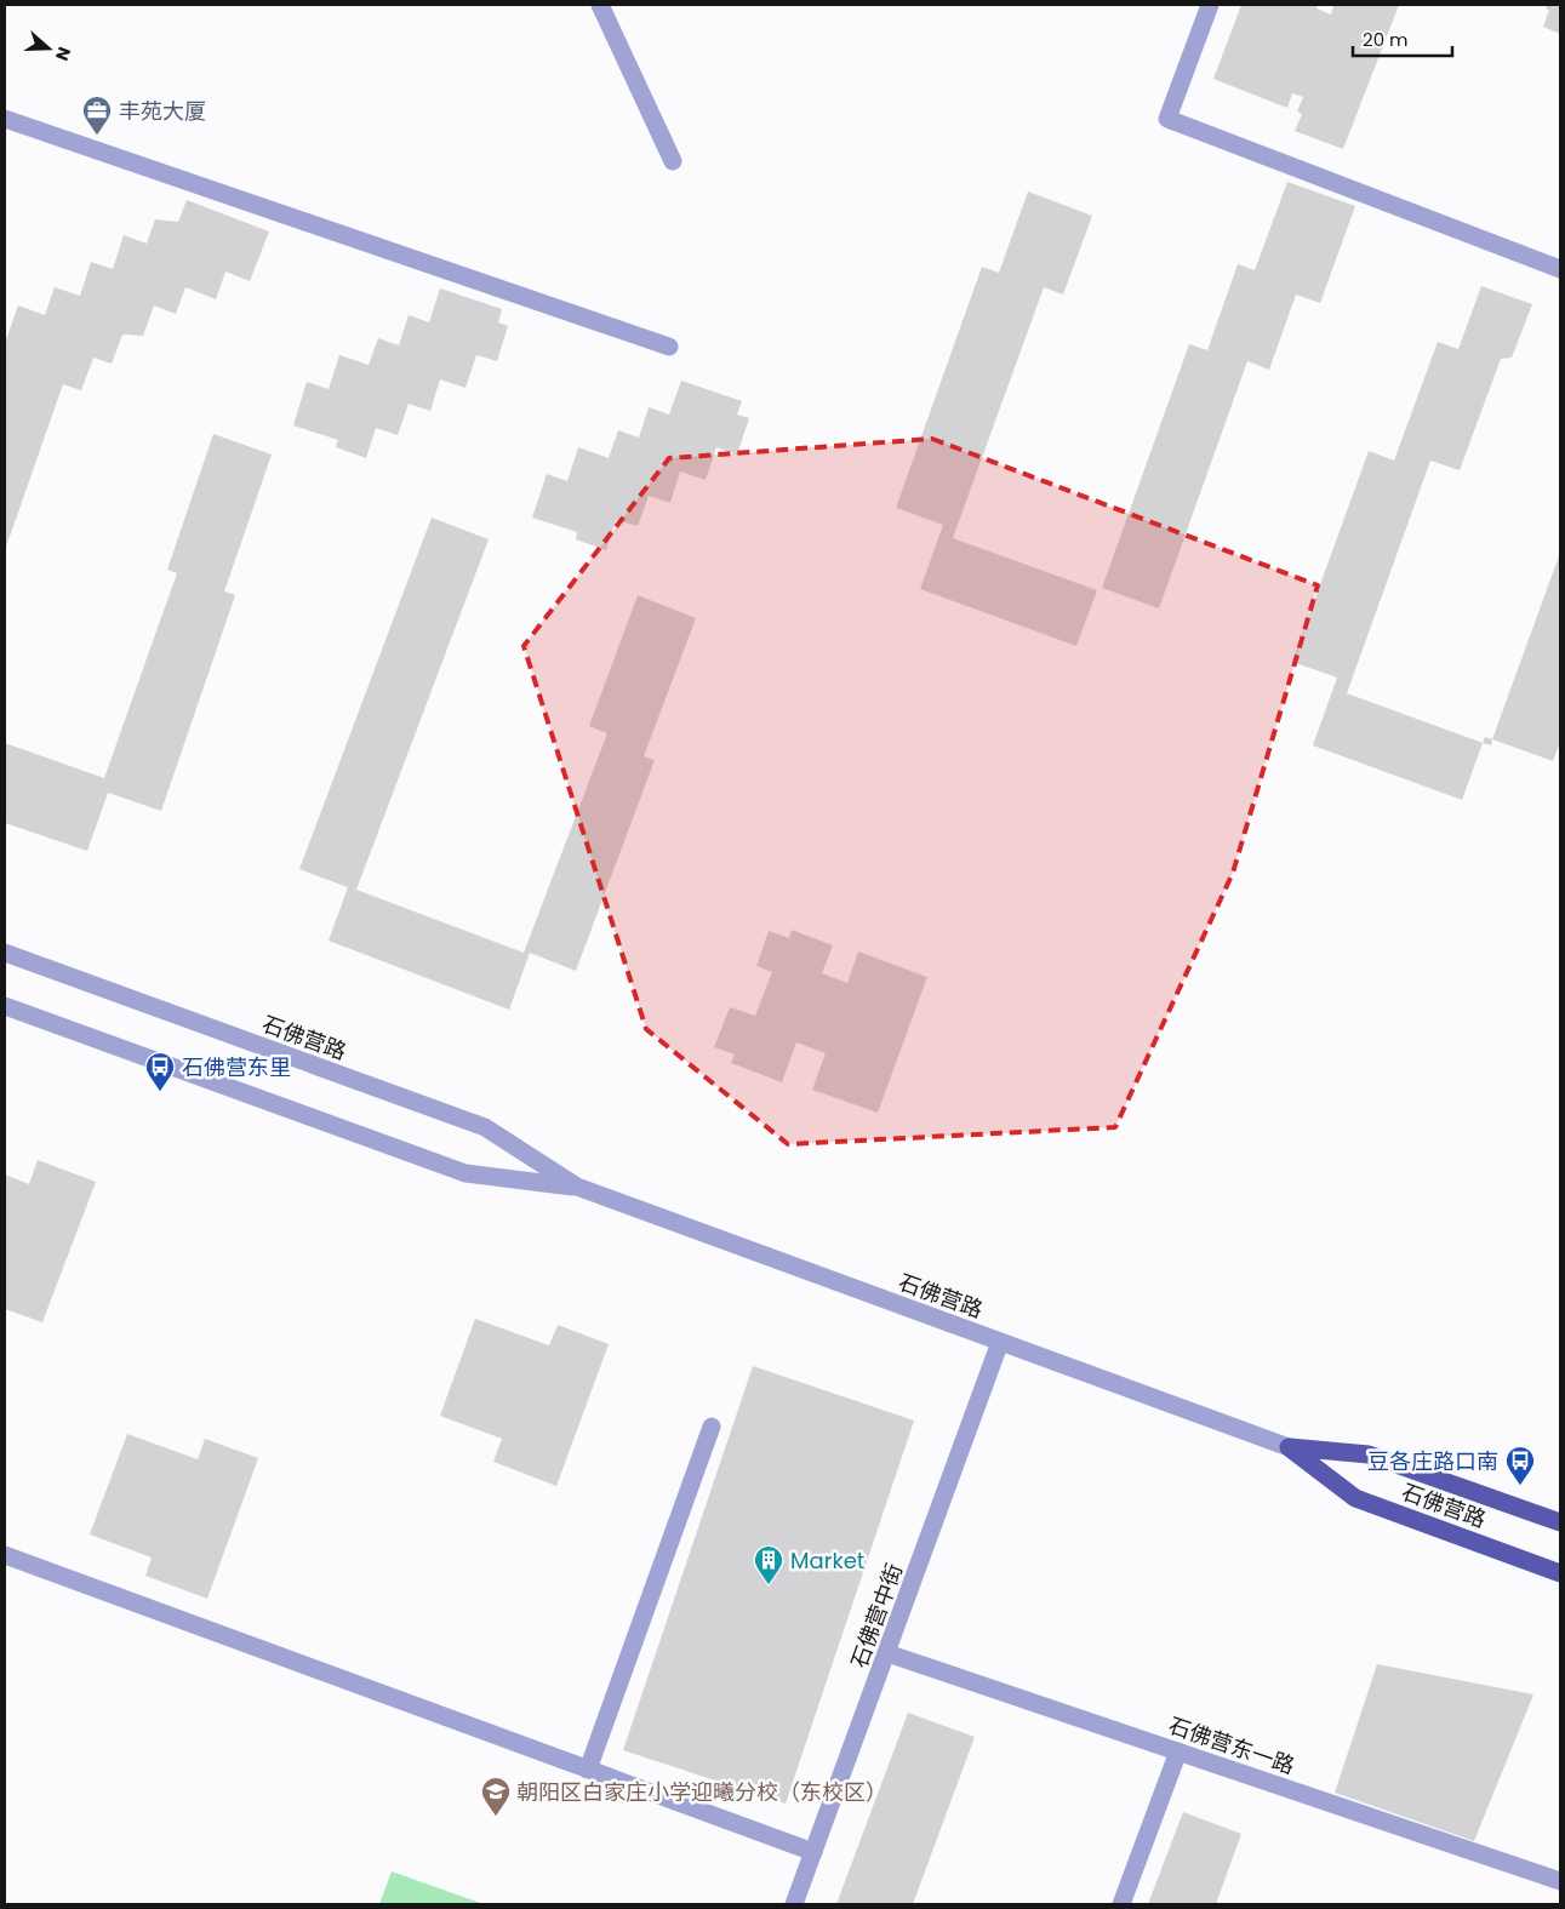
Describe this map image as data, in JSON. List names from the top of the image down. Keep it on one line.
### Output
{"streets":{"main road":["石佛营路"],"street":["石佛营中街","石佛营东一路"]},"crossings":[["石佛营路","石佛营中街"],["石佛营中街","石佛营东一路"]],"places":{"office":["丰苑大厦"],"bus stop":["石佛营东里","豆各庄路口南"],"building":["Market"],"school or university":["朝阳区白家庄小学迎曦分校（东校区）"]},"scale_bar":"20 m","north":"right"}
